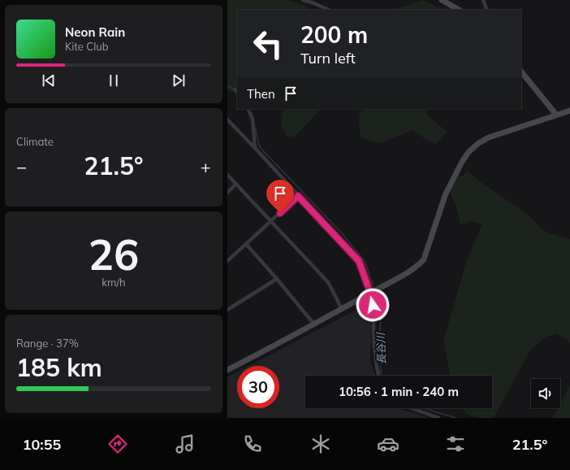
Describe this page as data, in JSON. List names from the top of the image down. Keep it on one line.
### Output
{"water":["長谷川"],"page":{"turn":["200 m","Turn left"],"song":["Neon Rain","Kite Club"],"then":"Then","tile":["Climate",["26","km/h"],["Range · 37%","185 km"]],"heat":["−","21.5°","+"],"limit":"30","trip":"10:56 · 1 min · 240 m","tabs":["10:55","21.5°"]}}
